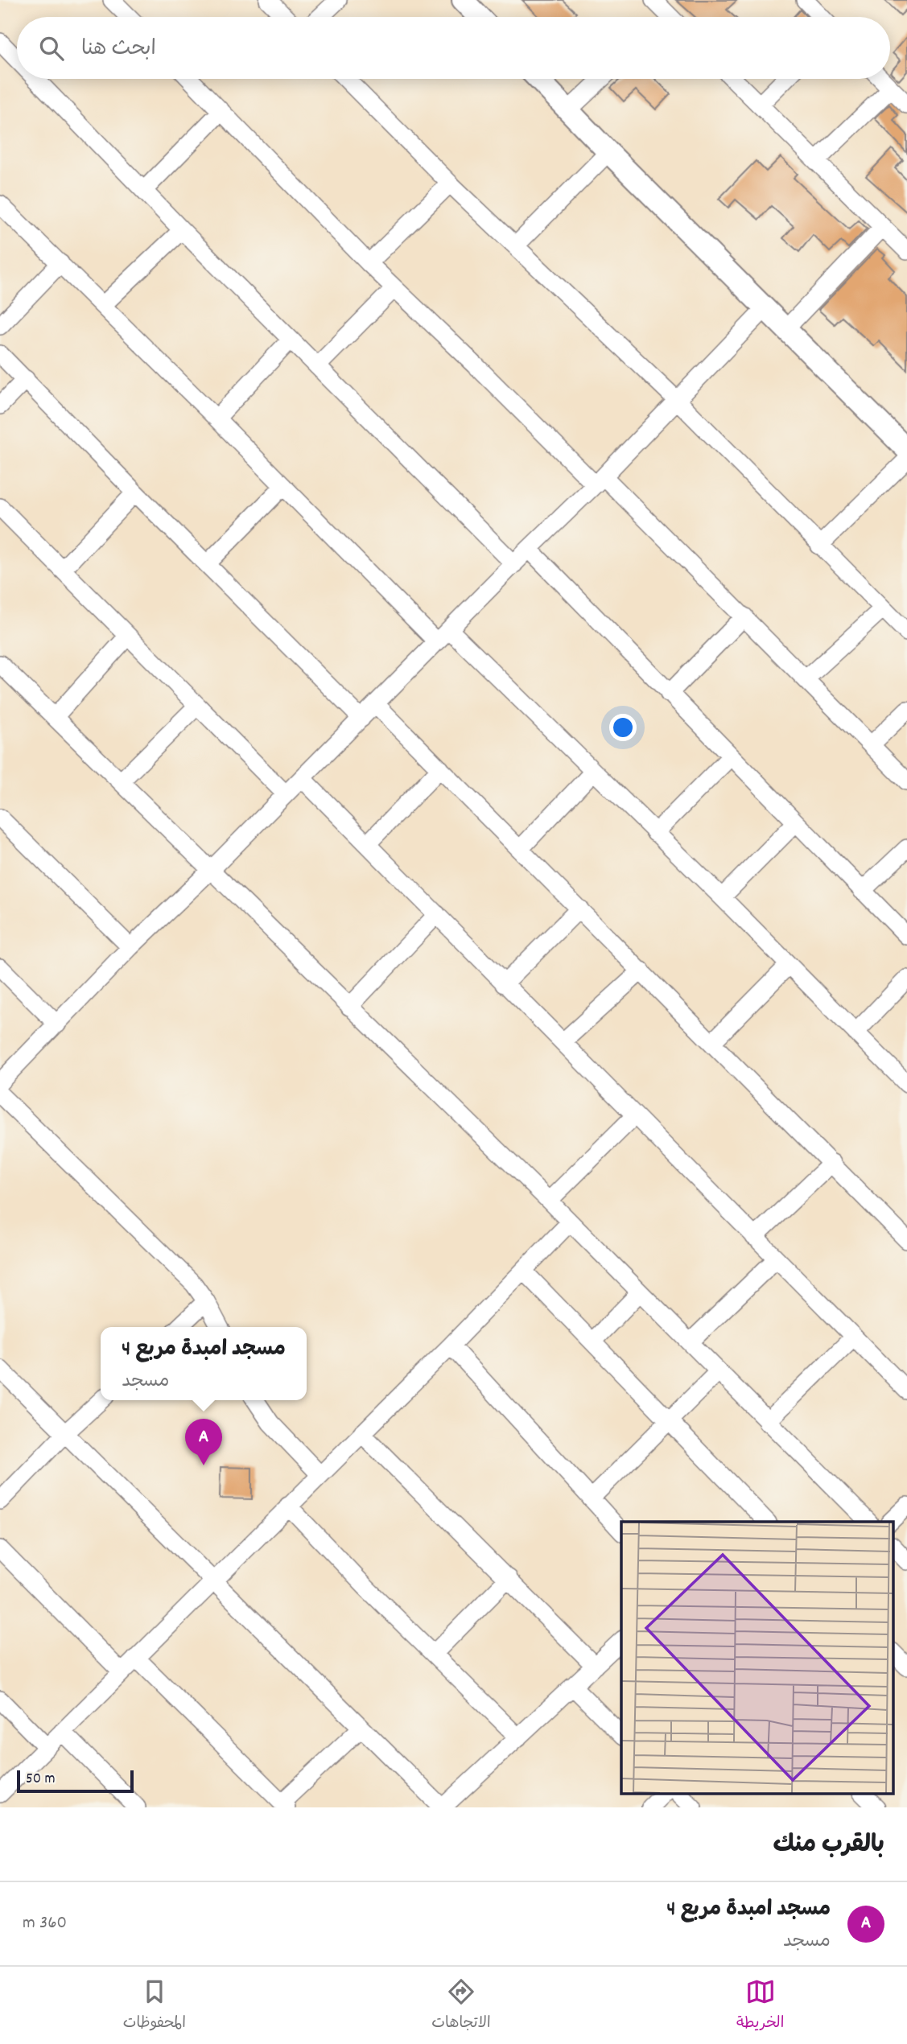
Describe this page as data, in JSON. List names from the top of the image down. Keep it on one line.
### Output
{"scale_bar":"50 m","page":{"search":"ابحث هنا","popup":["مسجد امبدة مربع 4","مسجد"],"pins":"A","scale":"50 m","heading":"بالقرب منك","list":[{"mark":"A","name":"مسجد امبدة مربع 4","note":"مسجد","value":"360 m"}],"nav":["الخريطة","الاتجاهات","المحفوظات"]}}
